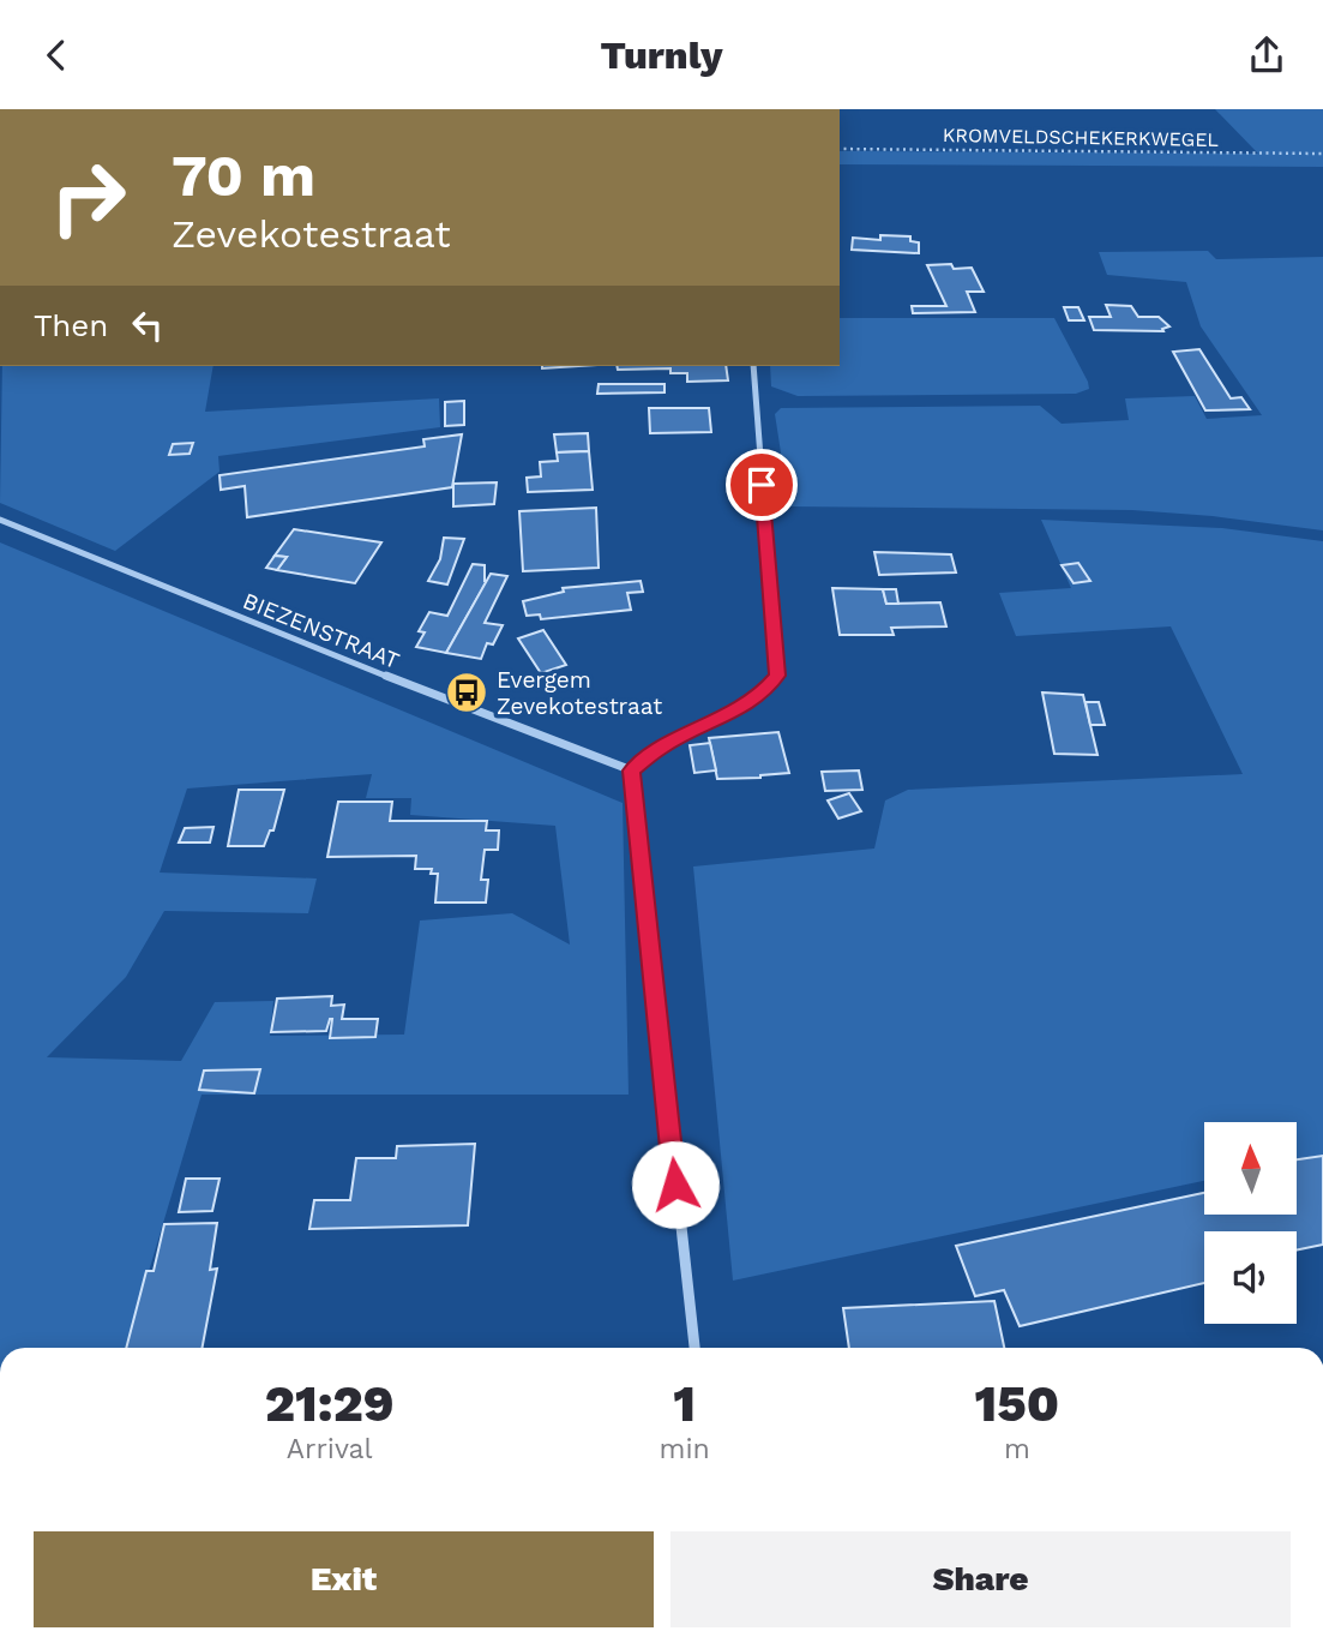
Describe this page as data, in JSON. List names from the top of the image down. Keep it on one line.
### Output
{"streets":{"street":["BIEZENSTRAAT"],"path":["KROMVELDSCHEKERKWEGEL"]},"places":{"bus stop":["Evergem Zevekotestraat"]},"north":"top","page":{"header":"Turnly","turn":["70 m","Zevekotestraat"],"then":"Then","eta":["21:29","Arrival","1","min","150","m"],"buttons":["Exit","Share"]}}
